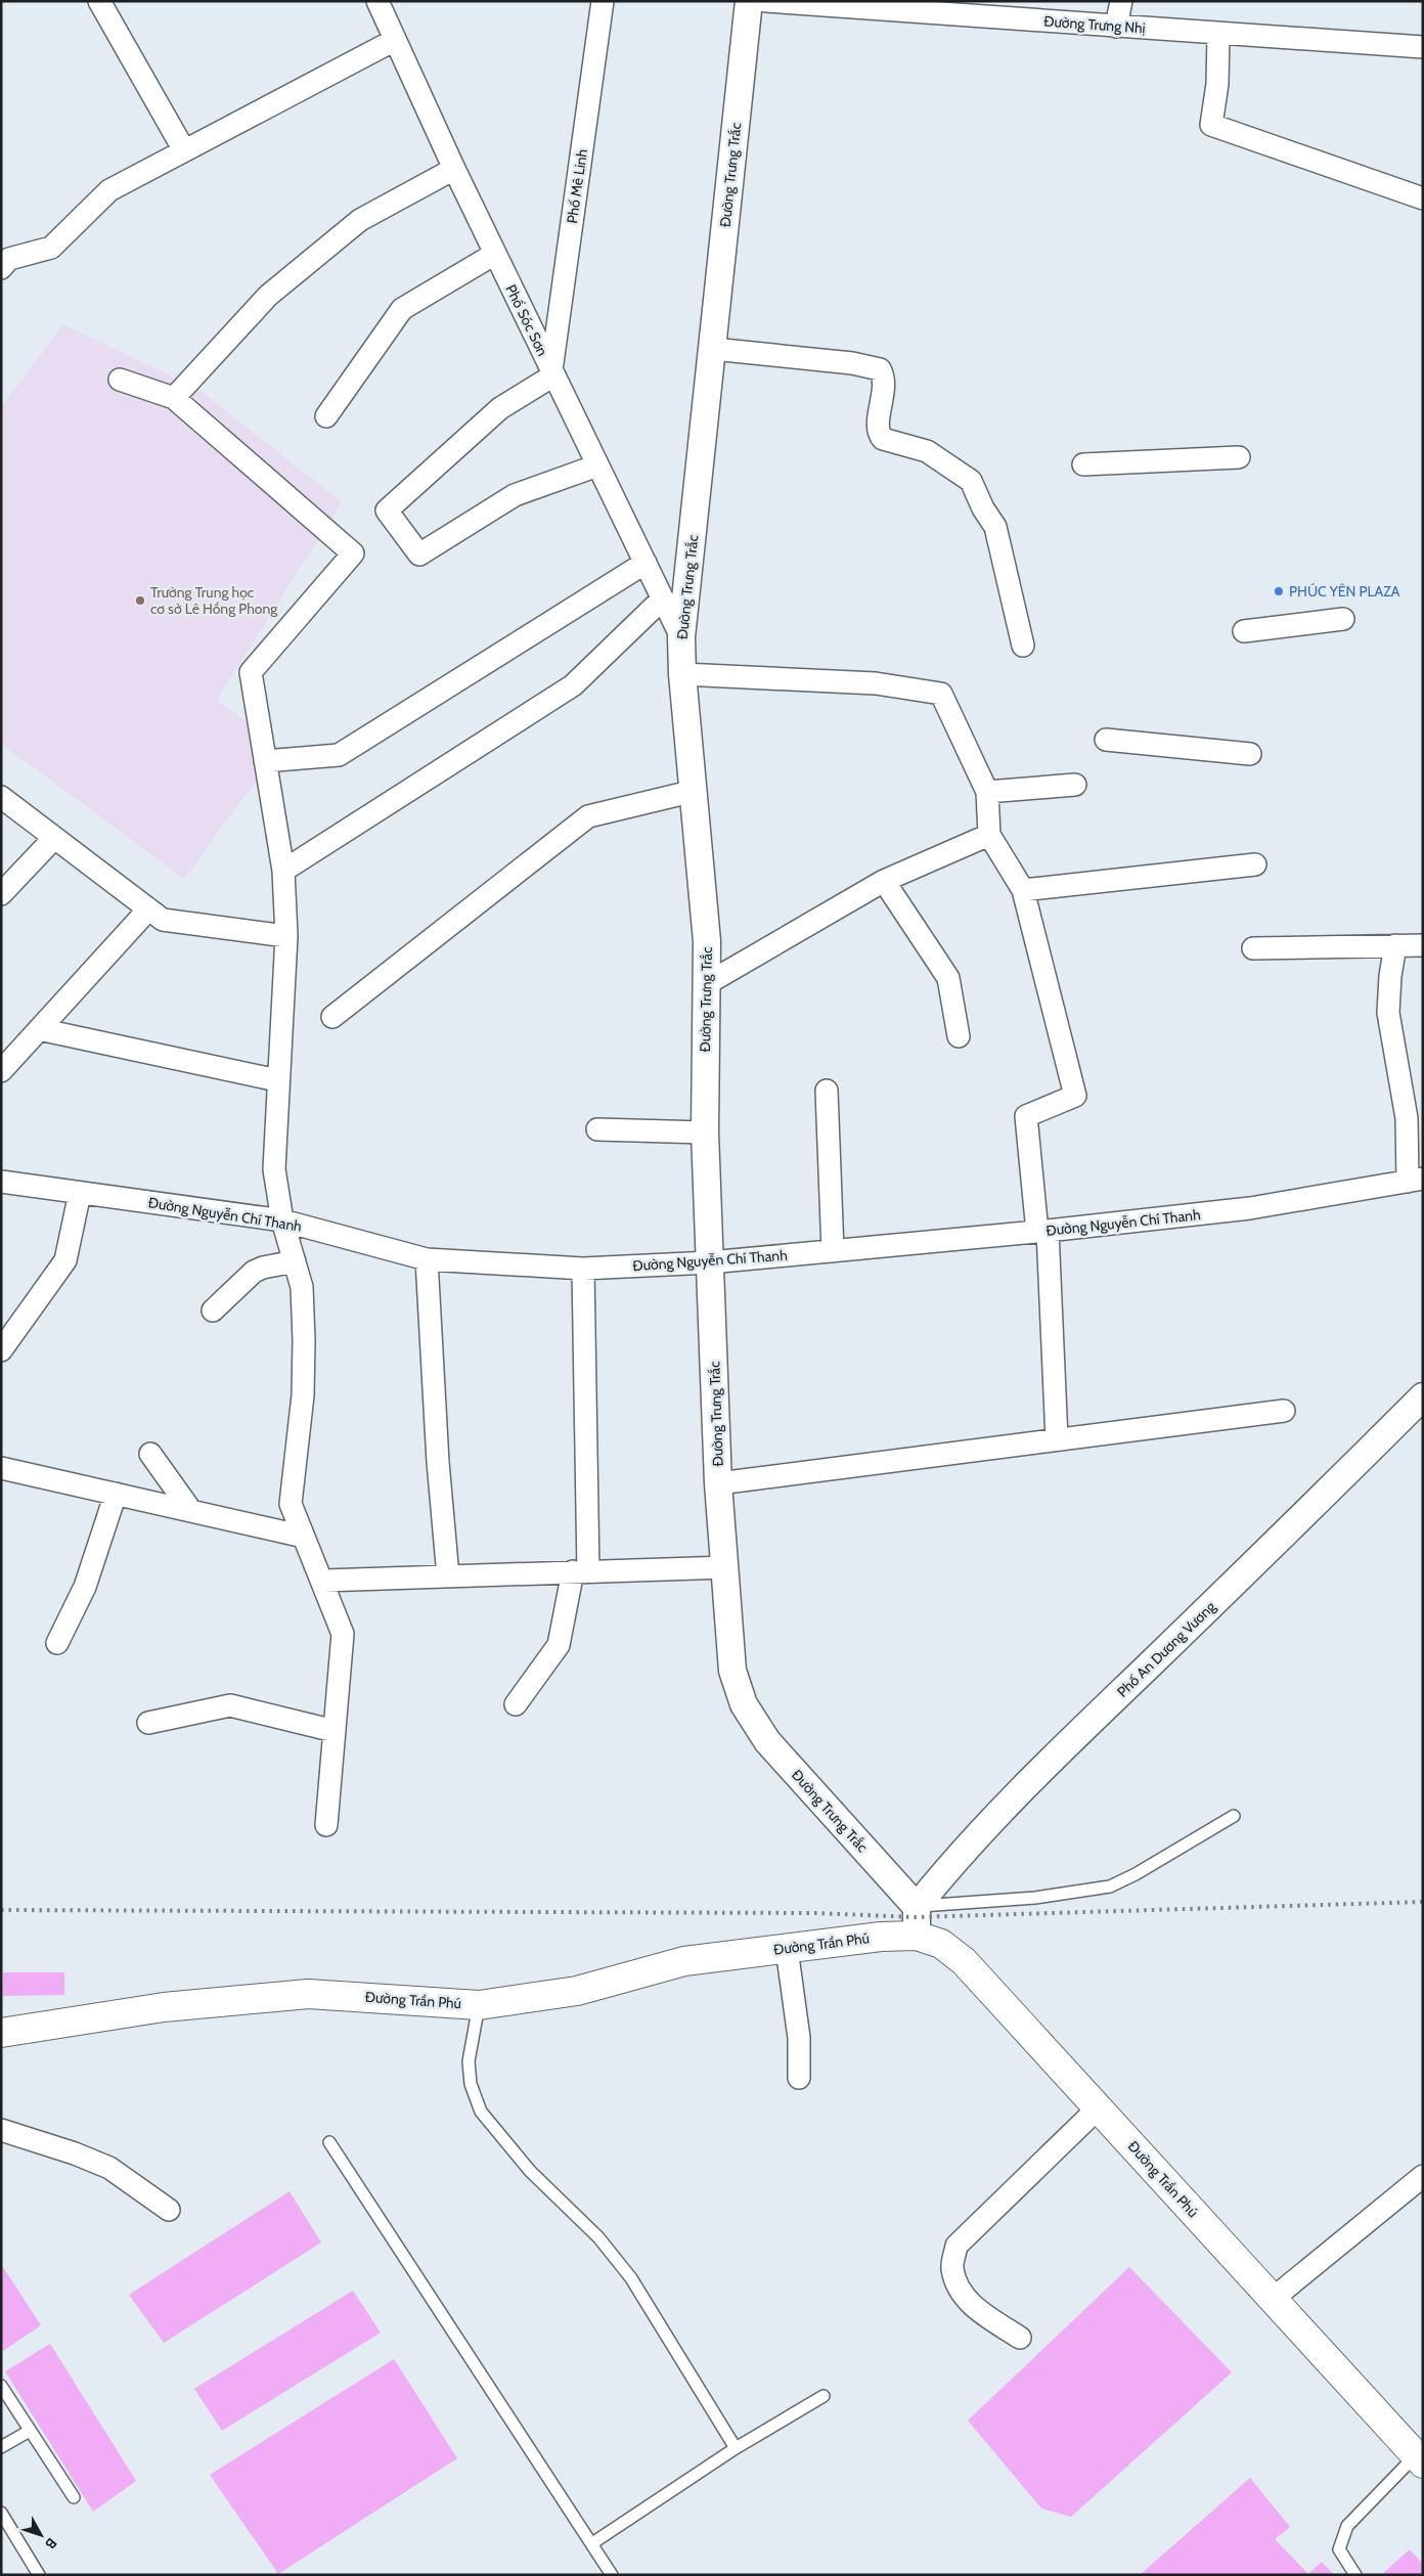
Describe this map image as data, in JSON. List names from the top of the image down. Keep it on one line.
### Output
{"streets":{"main road":["Đường Trần Phú"],"street":["Đường Trưng Nhị","Đường Trưng Trắc","Phố Mê Linh","Phố Sóc Sơn","Đường Nguyễn Chí Thanh","Phố An Dương Vương"]},"crossings":[["Đường Trưng Trắc","Phố Sóc Sơn"],["Đường Trưng Trắc","Đường Nguyễn Chí Thanh"],["Đường Trưng Trắc","Phố An Dương Vương"],["Phố Mê Linh","Phố Sóc Sơn"]],"places":["PHÚC YÊN PLAZA","Trường Trung học cơ sở Lê Hồng Phong"],"north":"bottom right"}
